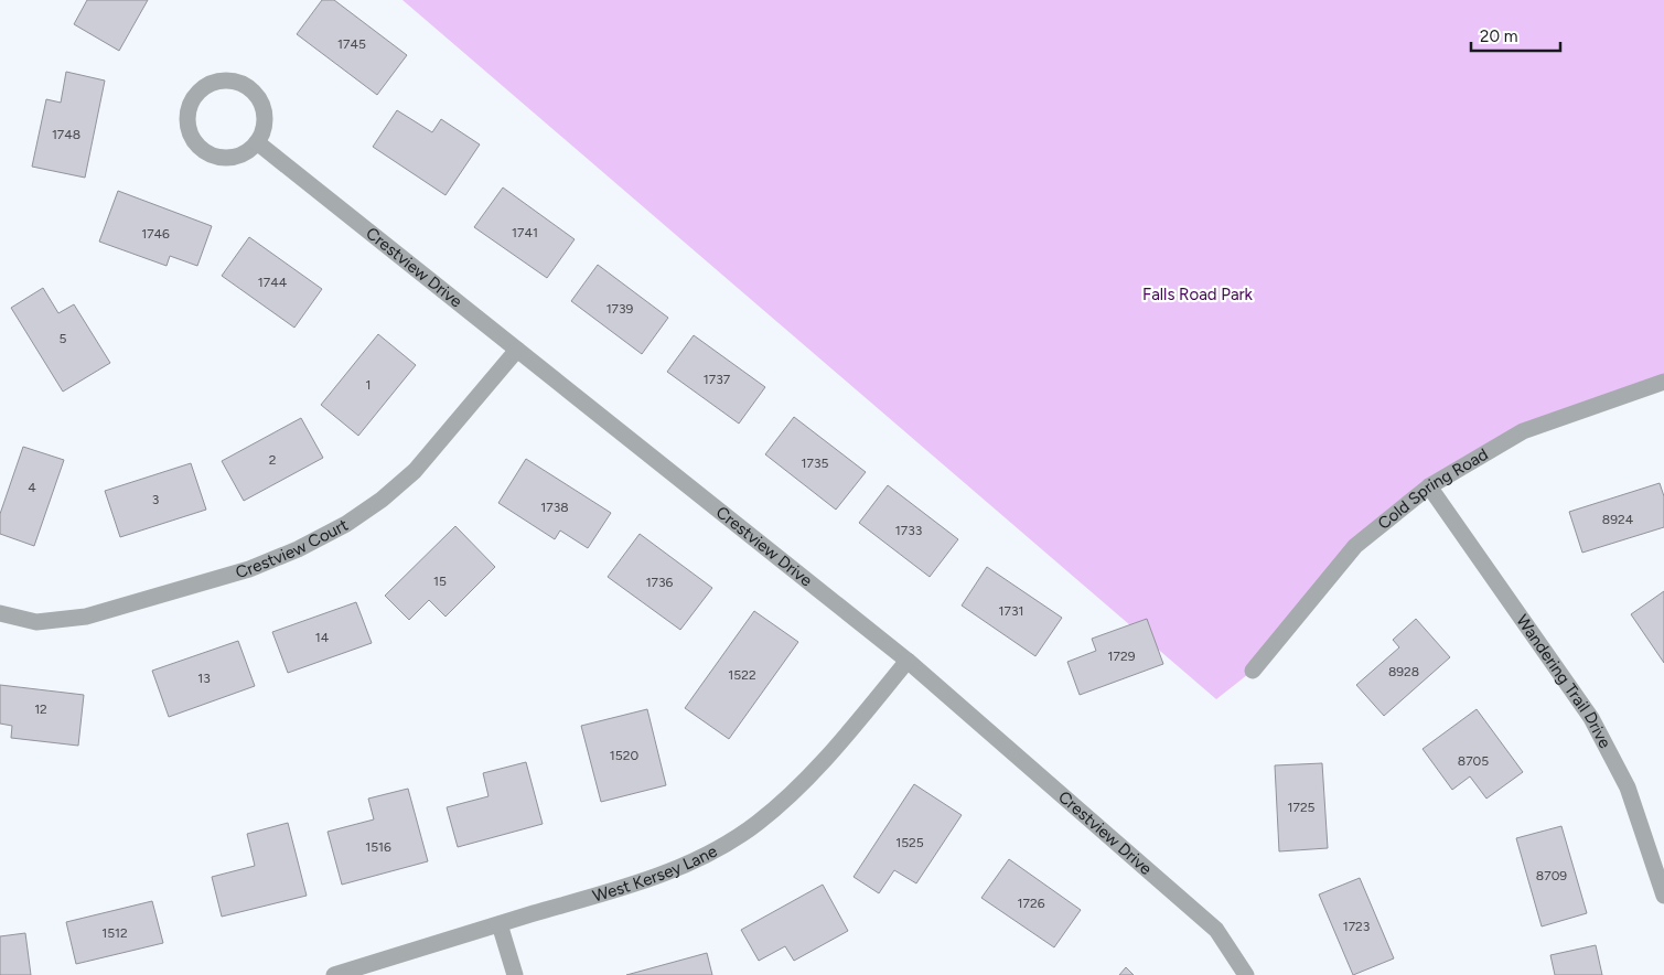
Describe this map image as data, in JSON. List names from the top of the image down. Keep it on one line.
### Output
{"streets":{"street":["Crestview Drive","Cold Spring Road","Crestview Court","Wandering Trail Drive","West Kersey Lane"]},"crossings":[["Crestview Drive","Crestview Court"],["Crestview Drive","West Kersey Lane"],["Cold Spring Road","Wandering Trail Drive"]],"parks":["Falls Road Park"],"house_numbers":["1745","1748","1741","1746","1744","1739","5","1737","1","2","1735","4","3","1738","8924","1733","15","1736","1731","14","1729","8928","1522","13","12","1520","8705","1725","1525","1516","8709","1726","1723","1512"],"scale_bar":"20 m"}
